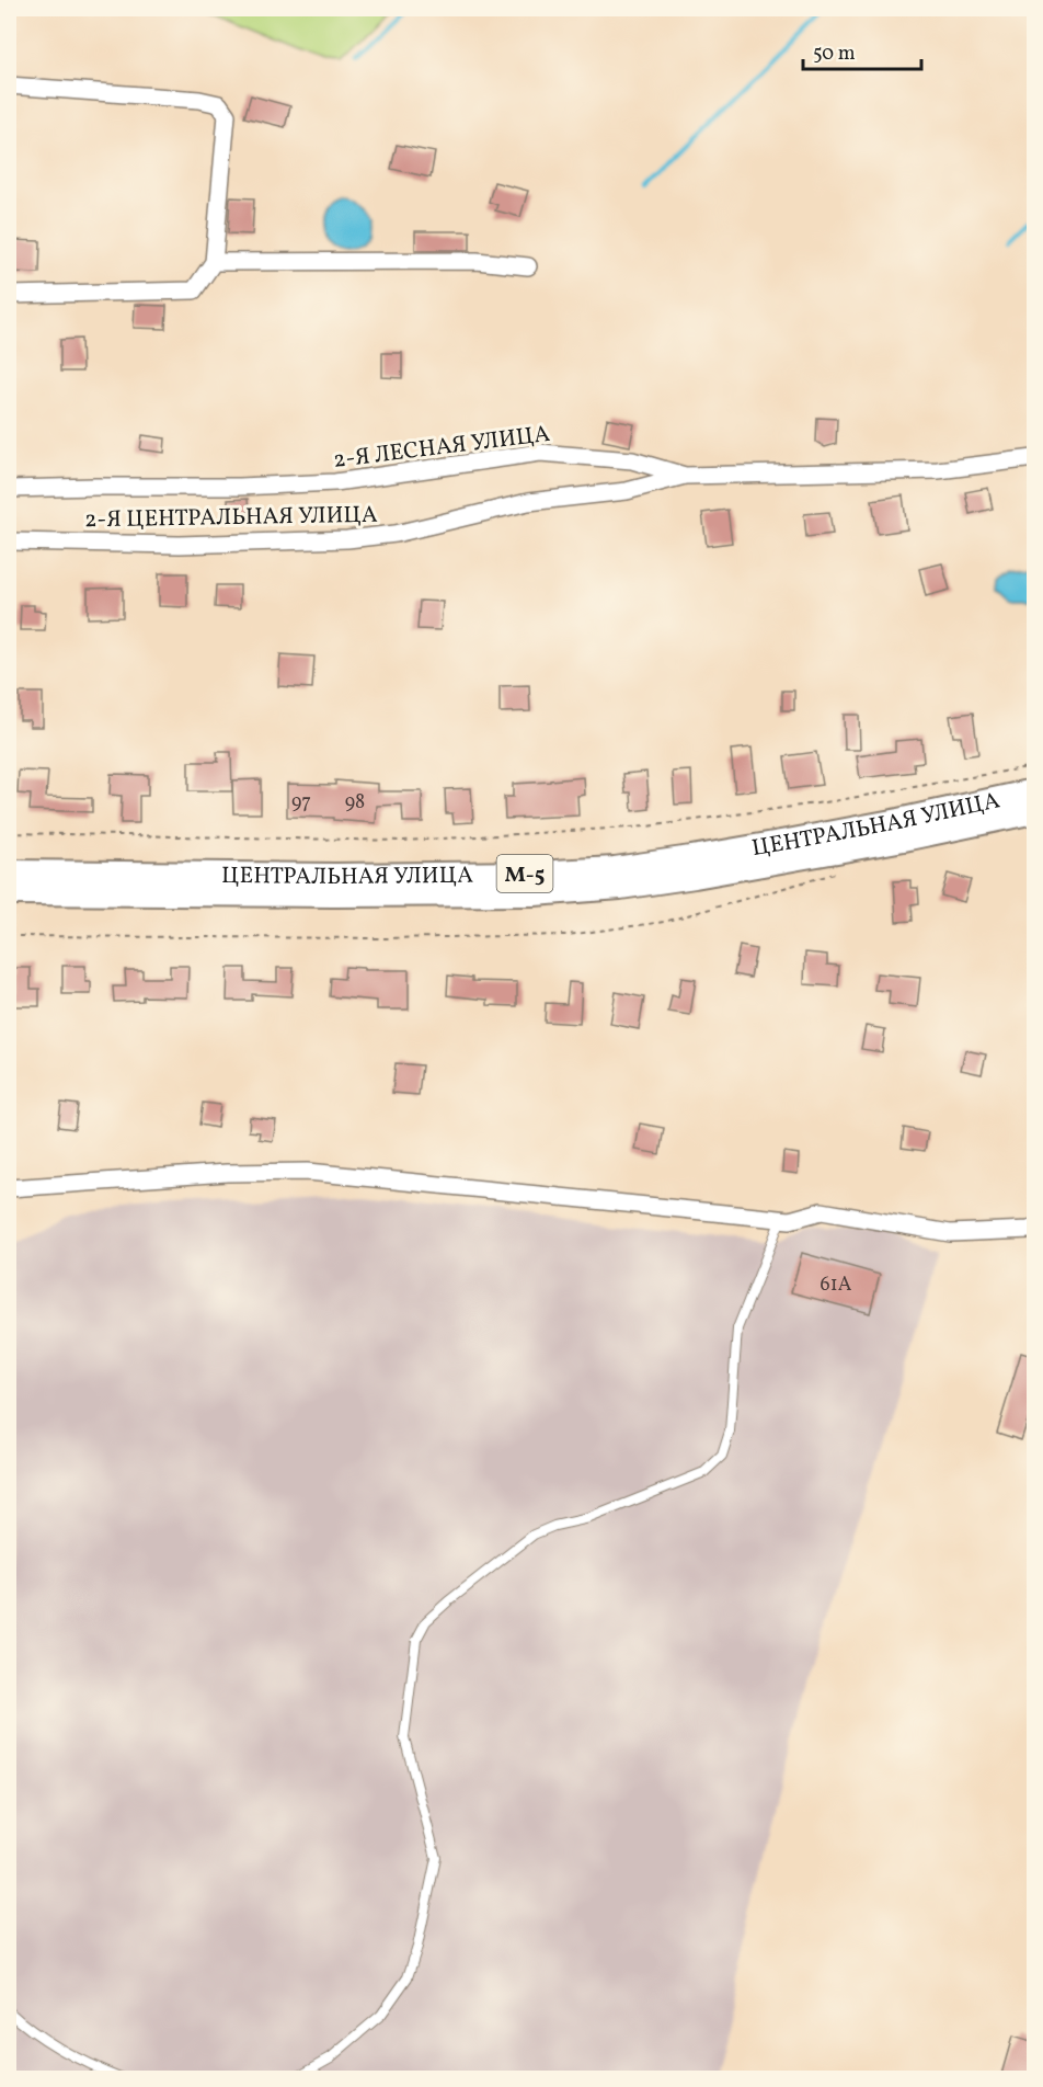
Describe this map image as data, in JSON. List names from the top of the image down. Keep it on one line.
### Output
{"streets":{"main road":["ЦЕНТРАЛЬНАЯ УЛИЦА","М-5"],"street":["2-Я ЛЕСНАЯ УЛИЦА","2-Я ЦЕНТРАЛЬНАЯ УЛИЦА"]},"crossings":[["2-Я ЛЕСНАЯ УЛИЦА","2-Я ЦЕНТРАЛЬНАЯ УЛИЦА"]],"house_numbers":["97","98","61А"],"scale_bar":"50 m"}
